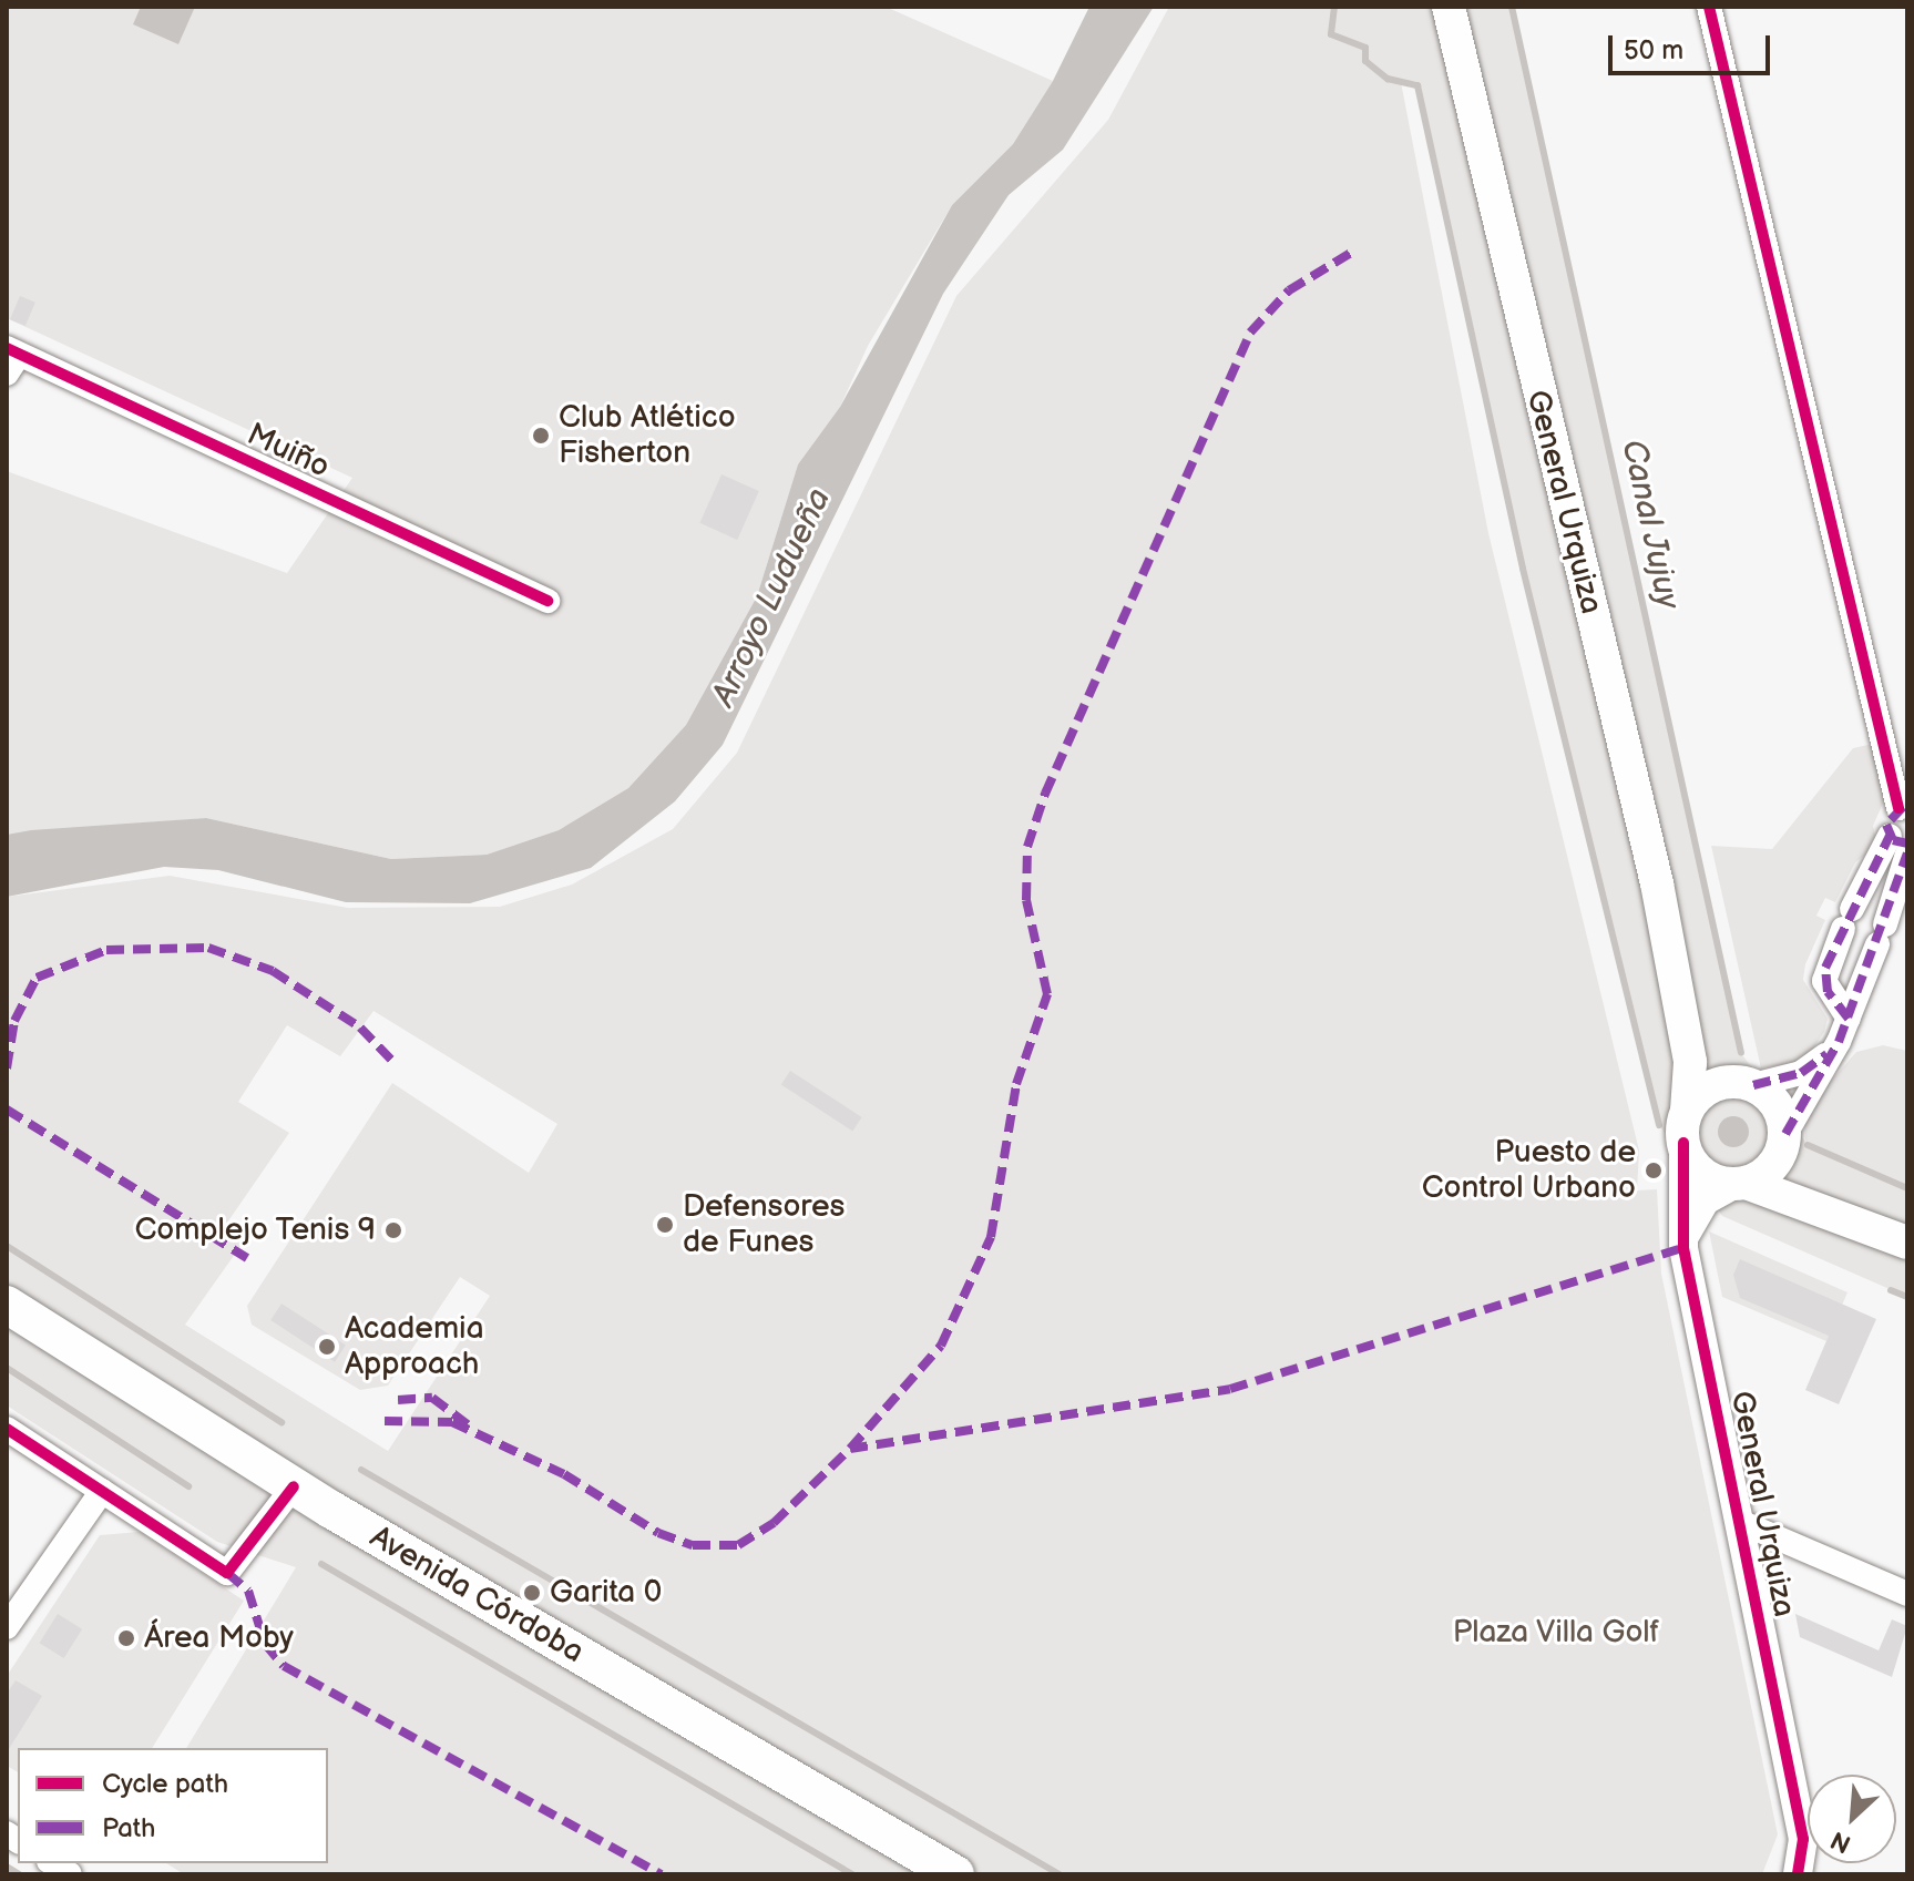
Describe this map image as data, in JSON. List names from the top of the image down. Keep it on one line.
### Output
{"streets":{"main road":["General Urquiza","Avenida Córdoba"],"street":["Muiño"]},"water":["Canal Jujuy","Arroyo Ludueña"],"parks":["Plaza Villa Golf"],"places":["Club Atlético Fisherton","Puesto de Control Urbano","Defensores de Funes","Complejo Tenis 9","Academia Approach","Garita 0","Área Moby"],"legend":["Cycle path","Path"],"scale_bar":"50 m","north":"bottom left"}
